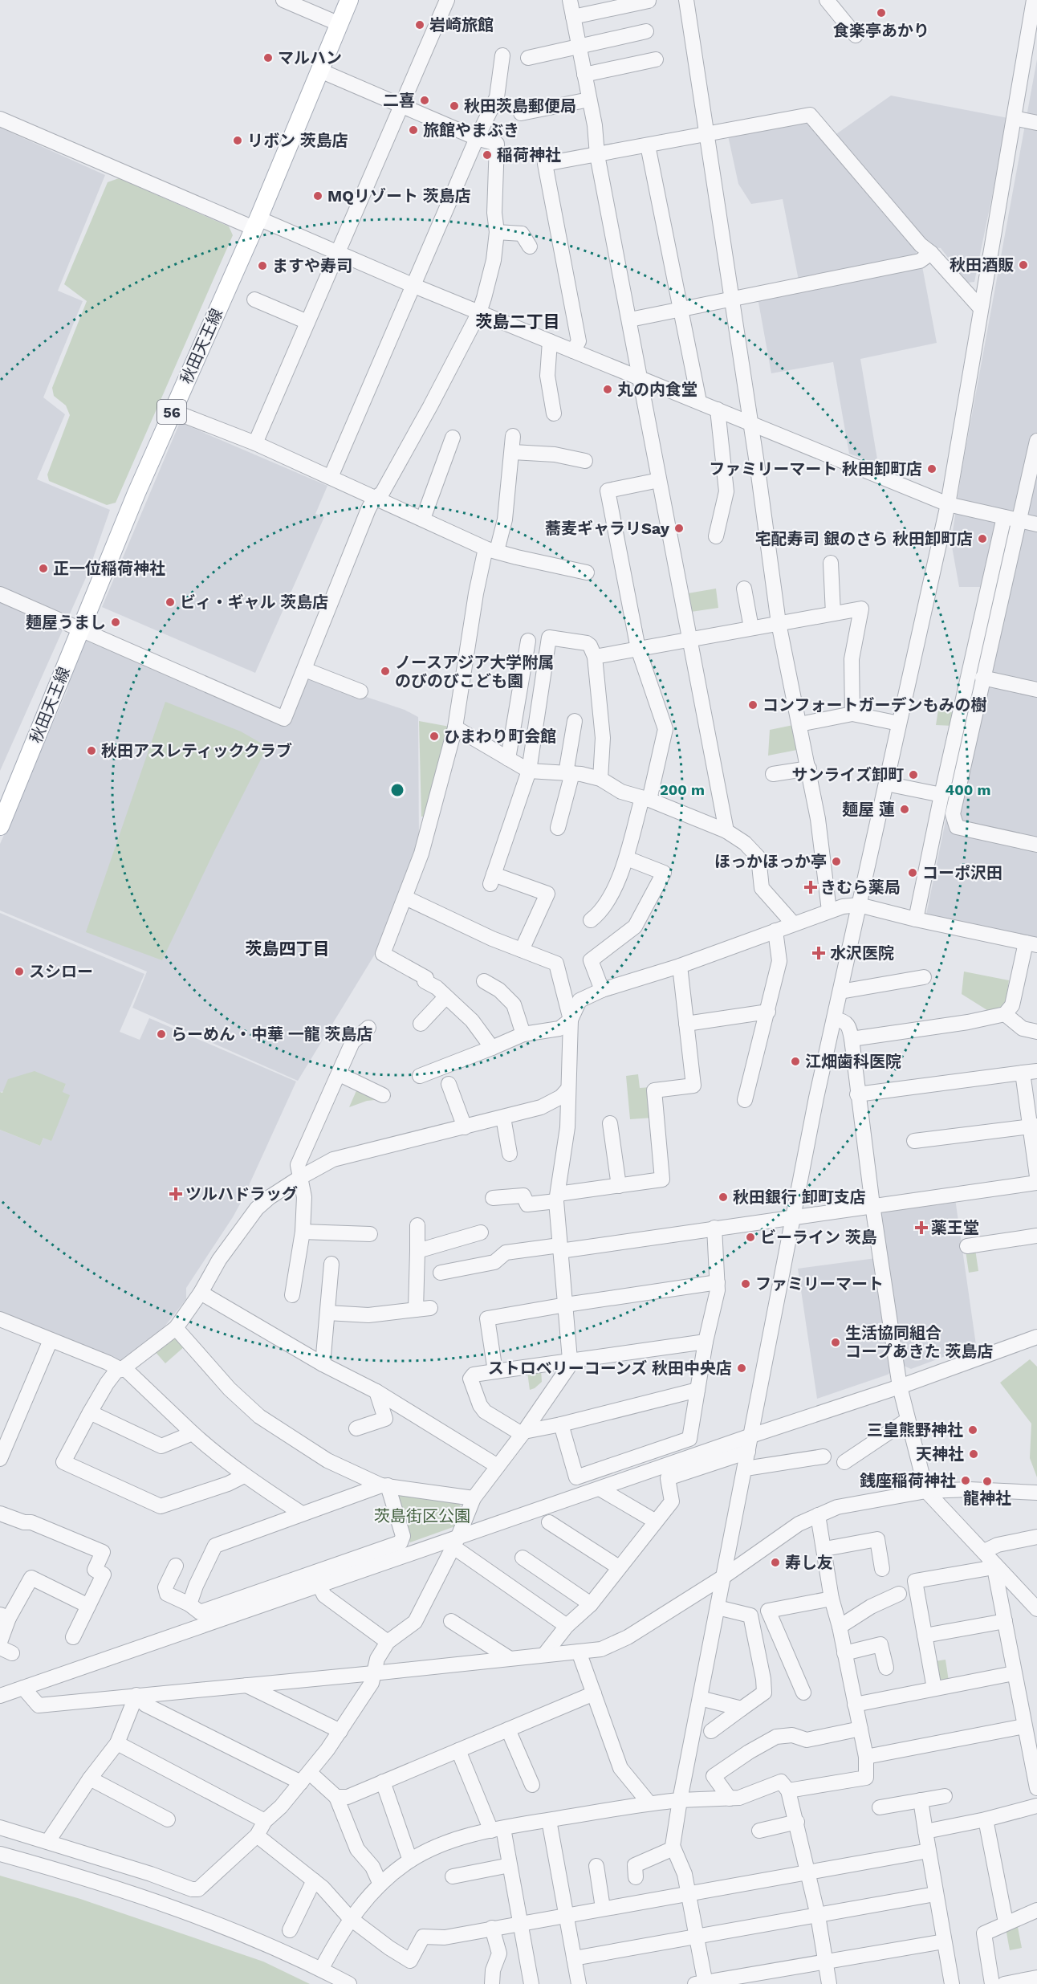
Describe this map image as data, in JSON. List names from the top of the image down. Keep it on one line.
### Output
{"streets":{"main road":["秋田天王線","56"]},"districts":["茨島二丁目","茨島四丁目"],"parks":["茨島街区公園"],"places":{"other":["食楽亭あかり","岩崎旅館","マルハン","二喜","秋田茨島郵便局","旅館やまぶき","リボン 茨島店","稲荷神社","MQリゾート 茨島店","秋田酒販","ますや寿司","丸の内食堂","ファミリーマート 秋田卸町店","蕎麦ギャラリSay","宅配寿司 銀のさら 秋田卸町店","正一位稲荷神社","ビィ・ギャル 茨島店","麺屋うまし","ノースアジア大学附属 のびのびこども園","コンフォートガーデンもみの樹","ひまわり町会館","秋田アスレティッククラブ","サンライズ卸町","麺屋 蓮","ほっかほっか亭","コーポ沢田","スシロー","らーめん・中華 一龍 茨島店","江畑歯科医院","秋田銀行 卸町支店","ビーライン 茨島","ファミリーマート","生活協同組合 コープあきた 茨島店","ストロベリーコーンズ 秋田中央店","三皇熊野神社","天神社","銭座稲荷神社","龍神社","寿し友"],"health":["きむら薬局","水沢医院","ツルハドラッグ","薬王堂"]},"rings":["200 m","400 m"]}
